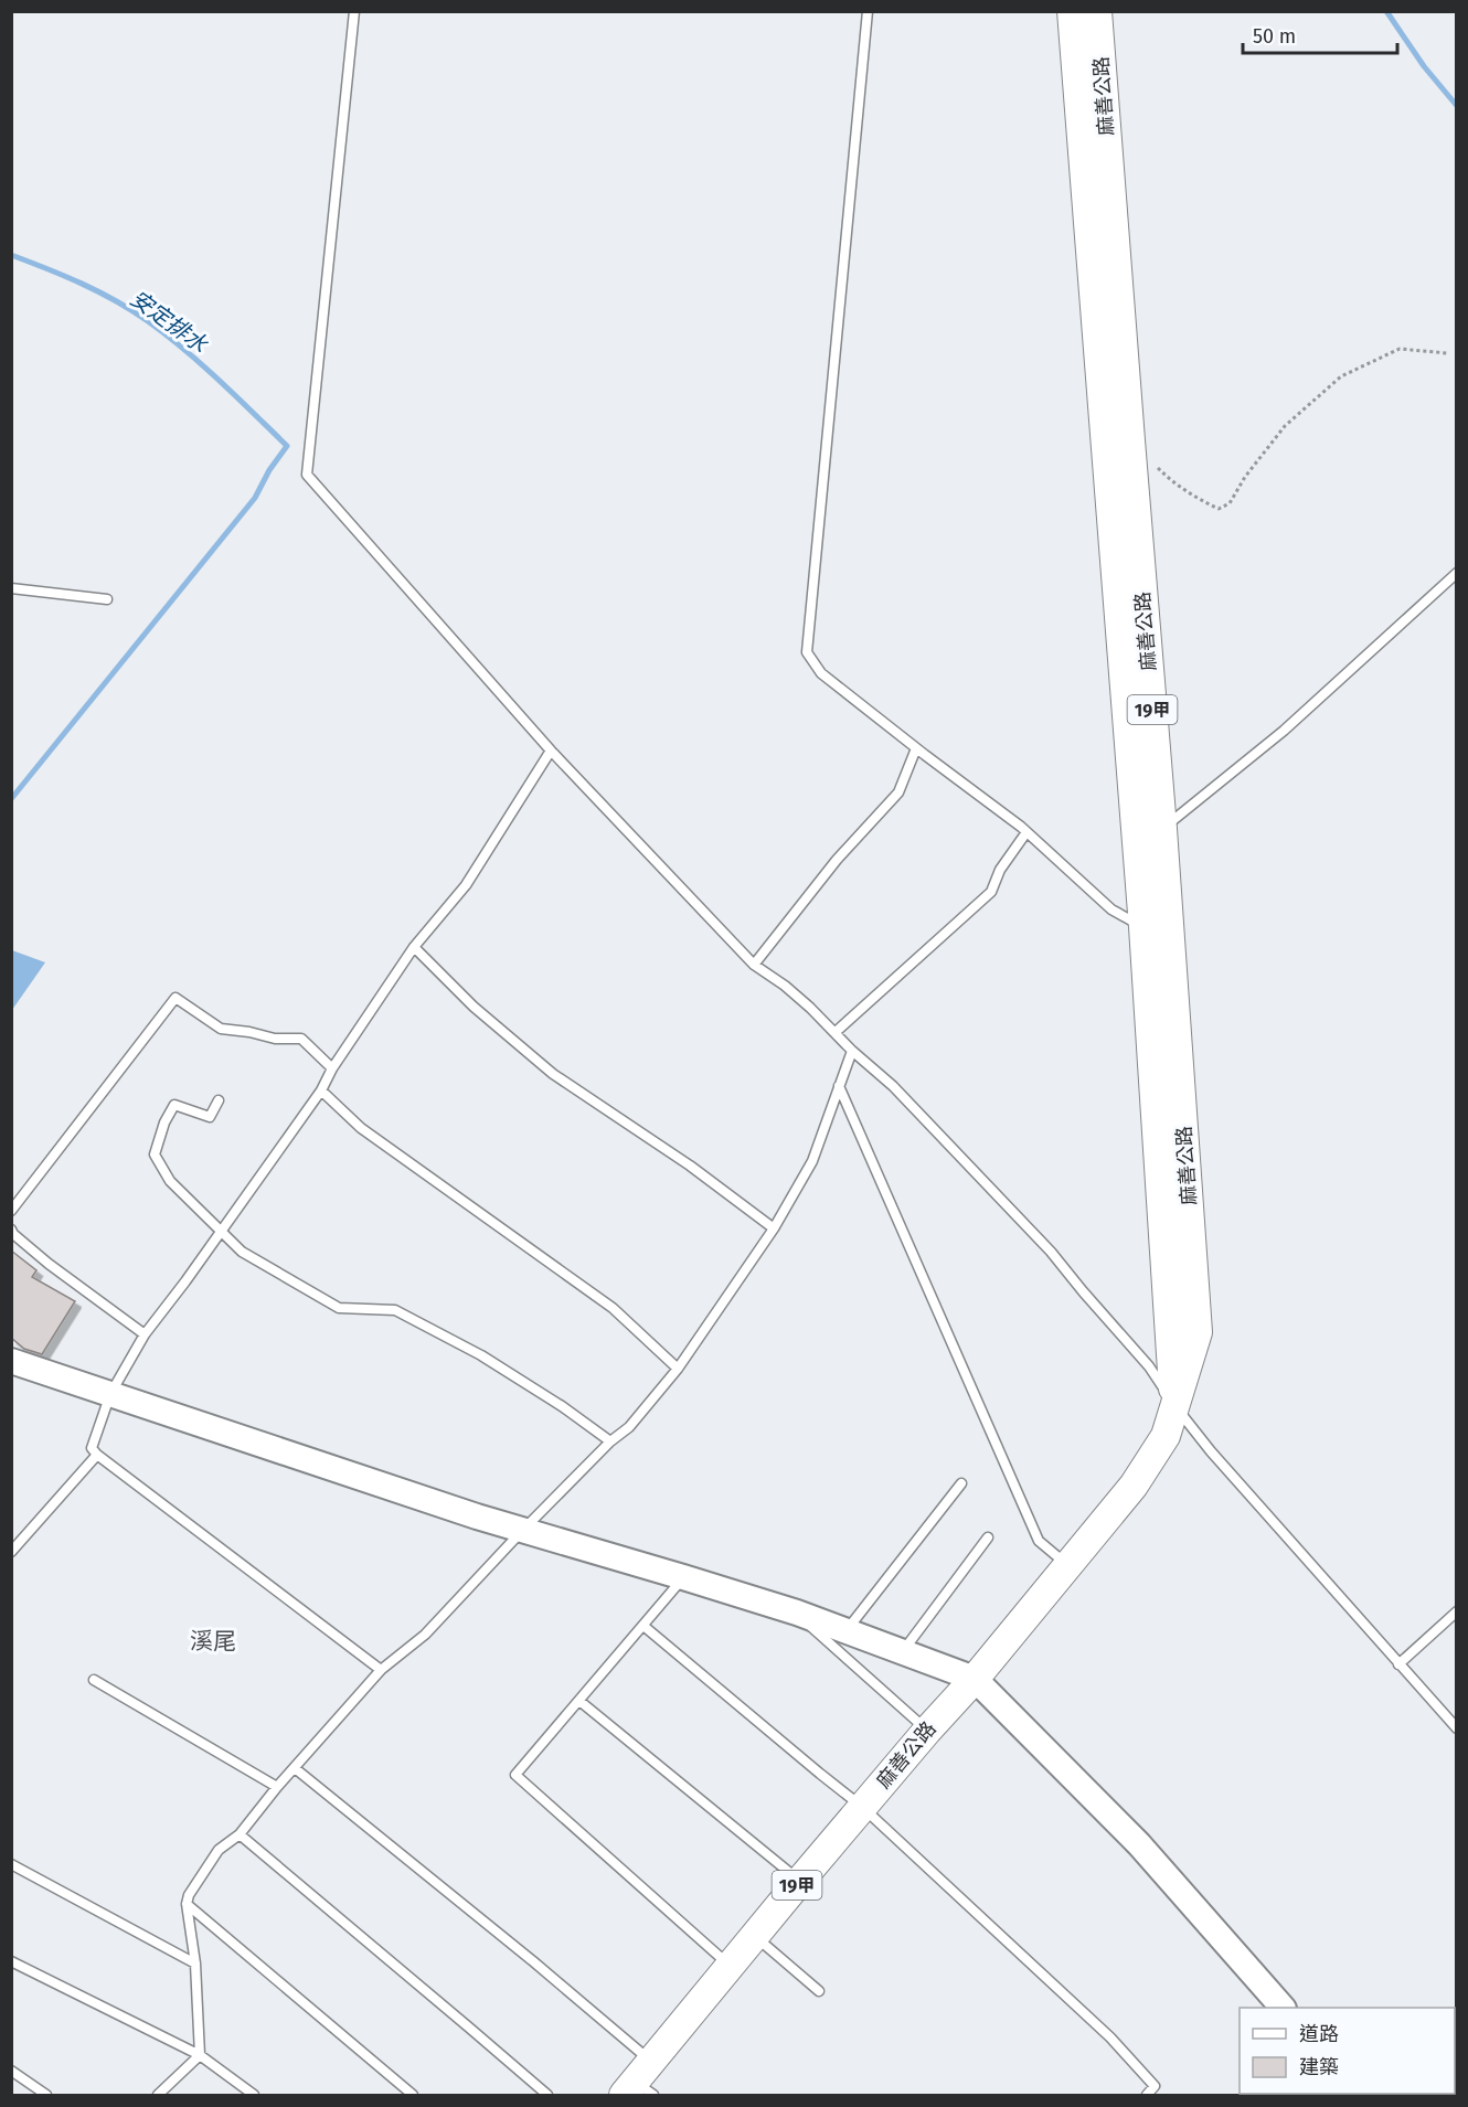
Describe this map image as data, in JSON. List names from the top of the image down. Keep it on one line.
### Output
{"streets":{"main road":["麻善公路","19甲"]},"districts":["溪尾"],"water":["安定排水"],"legend":["道路","建築"],"scale_bar":"50 m"}
